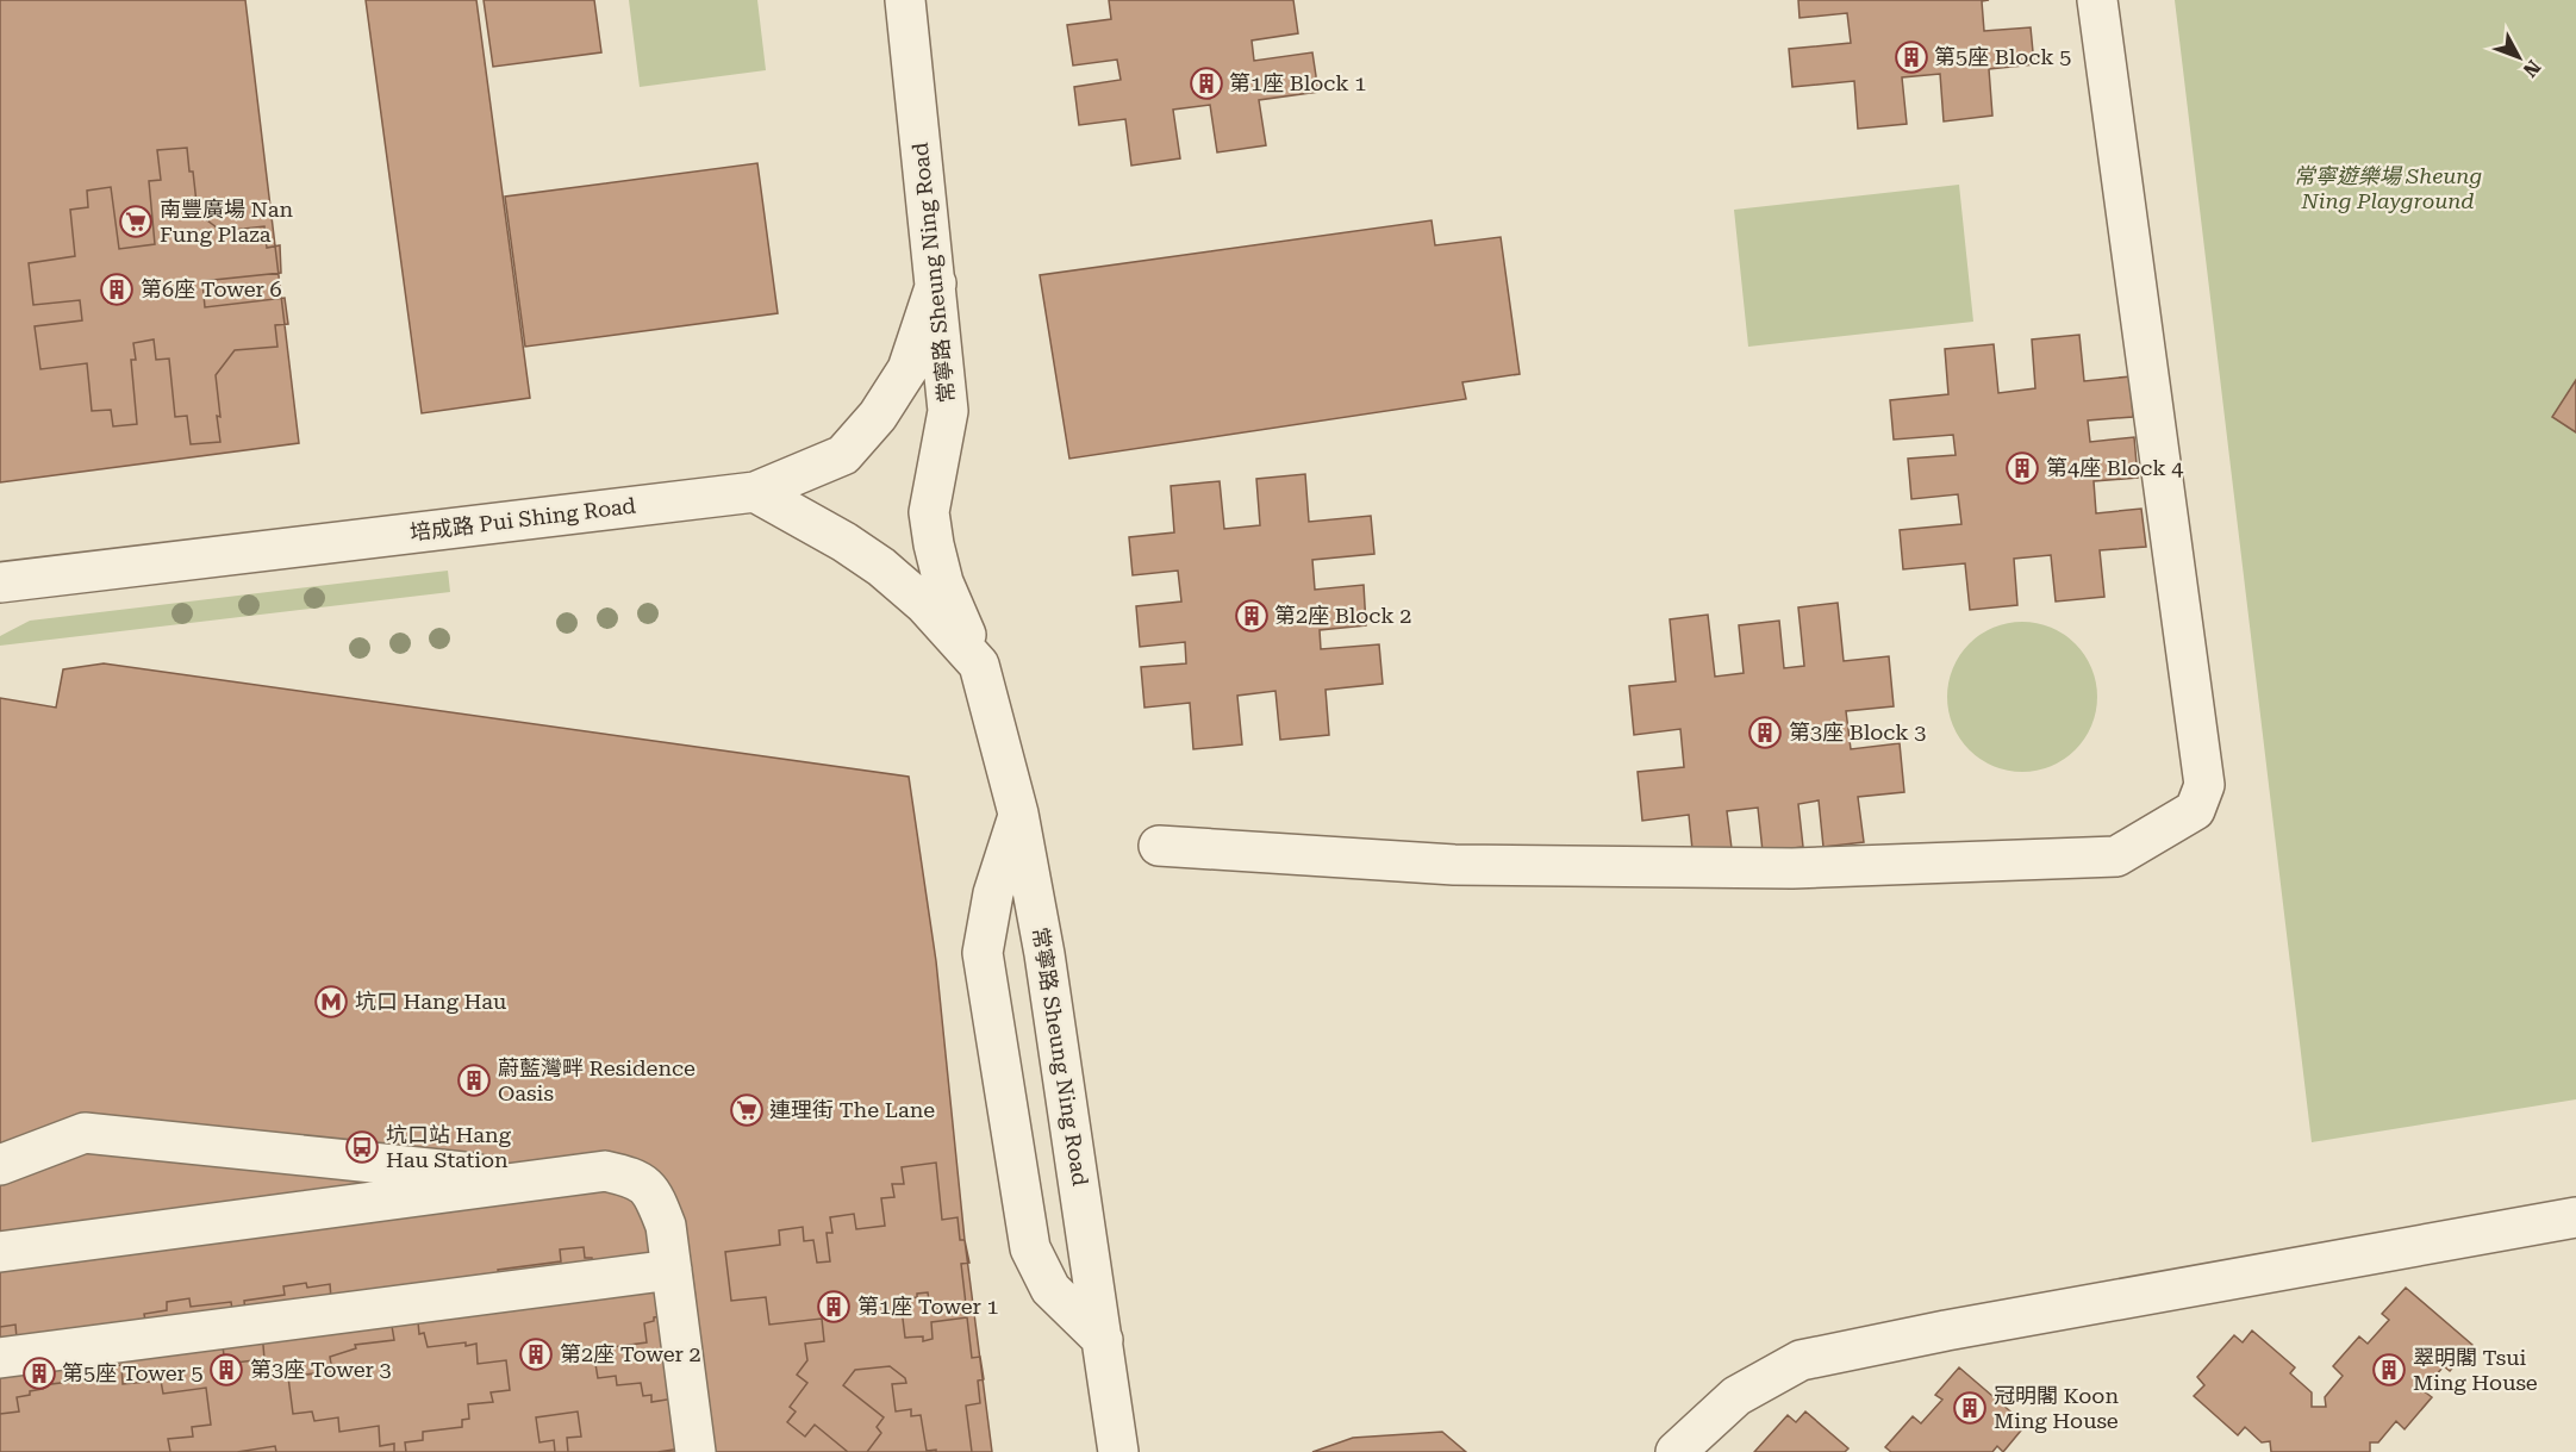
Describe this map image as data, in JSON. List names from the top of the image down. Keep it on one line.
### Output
{"streets":{"street":["常寧路 Sheung Ning Road","培成路 Pui Shing Road"]},"crossings":[["常寧路 Sheung Ning Road","培成路 Pui Shing Road"]],"parks":["常寧遊樂場 Sheung Ning Playground"],"places":{"building":["第5座 Block 5","第1座 Block 1","第6座 Tower 6","第4座 Block 4","第2座 Block 2","第3座 Block 3","蔚藍灣畔 Residence Oasis","第1座 Tower 1","第2座 Tower 2","第3座 Tower 3","翠明閣 Tsui Ming House","第5座 Tower 5","冠明閣 Koon Ming House"],"supermarket":["南豐廣場 Nan Fung Plaza","連理街 The Lane"],"metro station":["坑口 Hang Hau"],"bus stop":["坑口站 Hang Hau Station"]},"north":"bottom right"}
